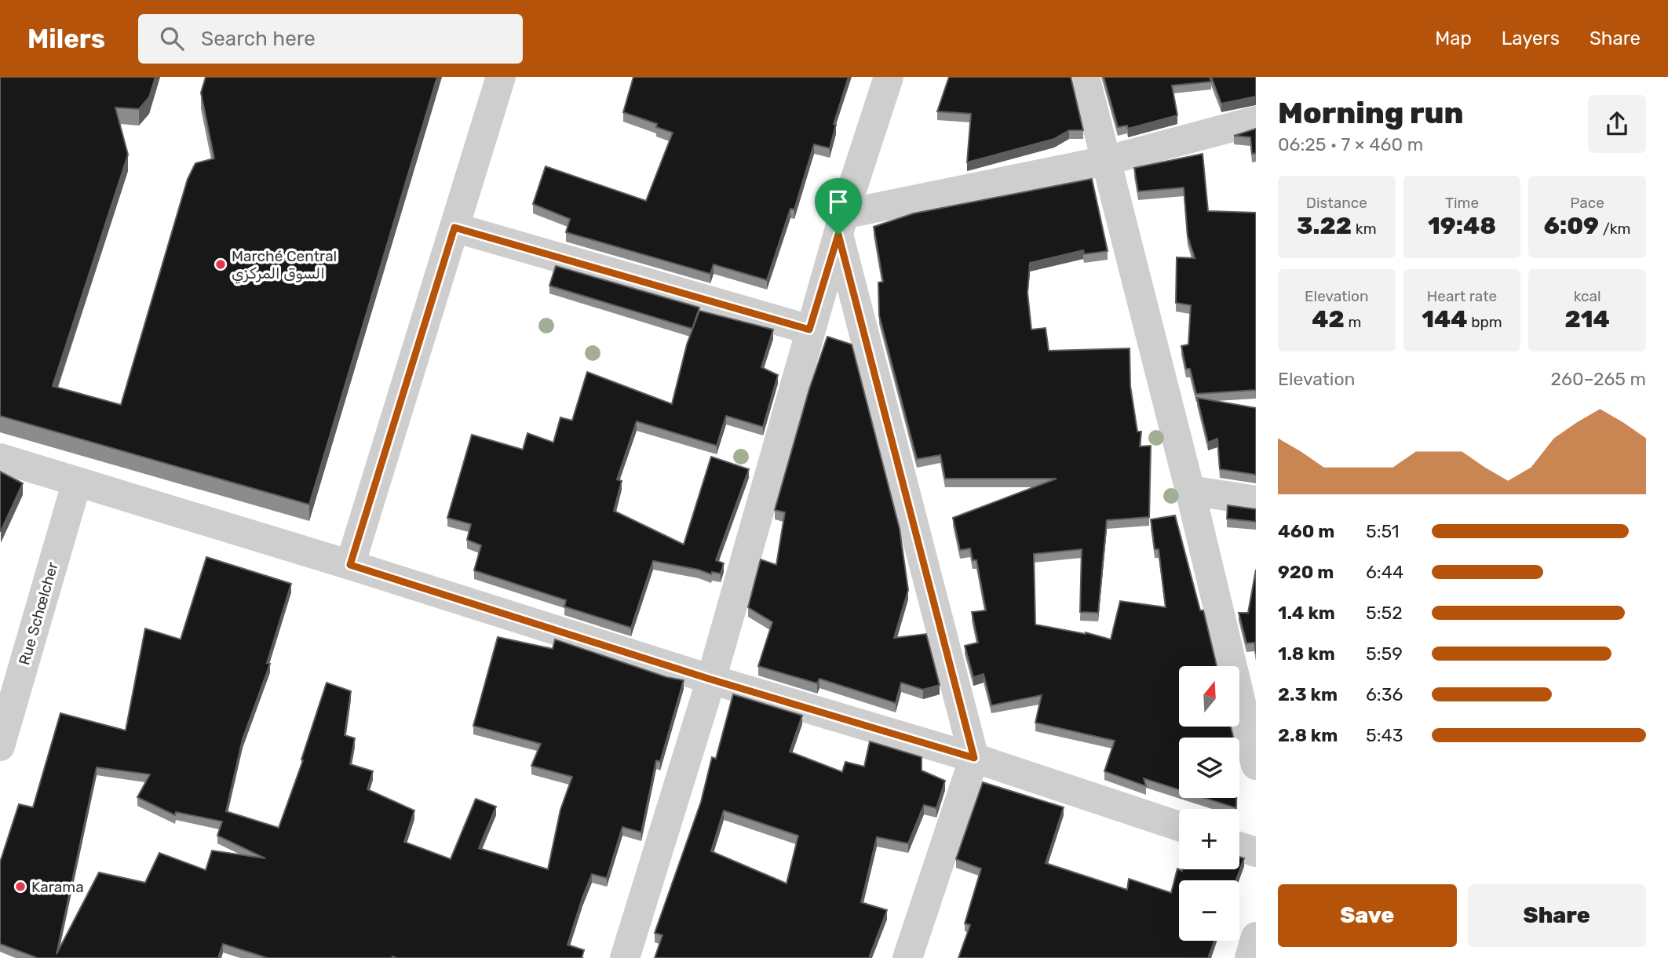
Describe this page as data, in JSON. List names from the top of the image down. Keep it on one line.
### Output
{"streets":{"street":["Rue Schœlcher"]},"places":["Marché Central السوق المركزي","Karama"],"north":"top","page":{"header":"Milers","search":"Search here","nav":["Map","Layers","Share"],"heading":["Morning run","06:25 · 7 × 460 m"],"stats":[["Distance","3.22 km"],["Time","19:48"],["Pace","6:09 /km"],["Elevation","42 m"],["Heart rate","144 bpm"],["kcal","214"]],"chart":["Elevation","260–265 m"],"list":[{"name":"460 m","note":"5:51"},{"name":"920 m","note":"6:44"},{"name":"1.4 km","note":"5:52"},{"name":"1.8 km","note":"5:59"},{"name":"2.3 km","note":"6:36"},{"name":"2.8 km","note":"5:43"}],"map_buttons":["+","−"],"buttons":["Save","Share"]}}
